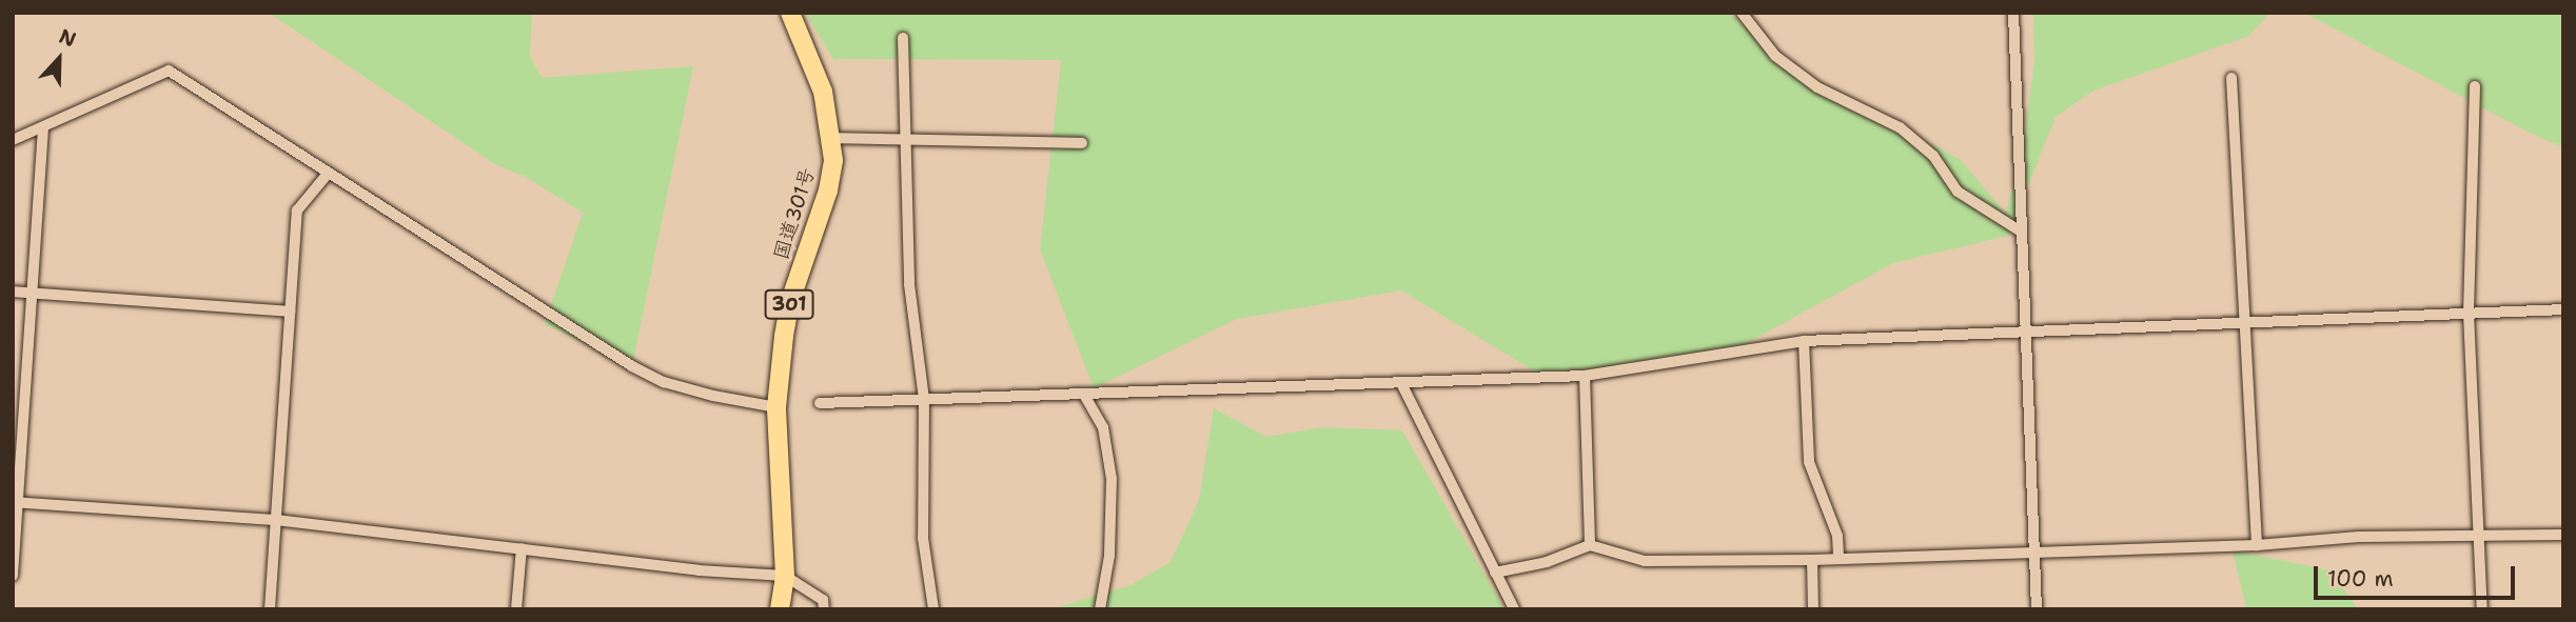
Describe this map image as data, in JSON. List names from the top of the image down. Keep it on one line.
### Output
{"streets":{"highway":["国道301号","301"]},"scale_bar":"100 m","north":"top"}
